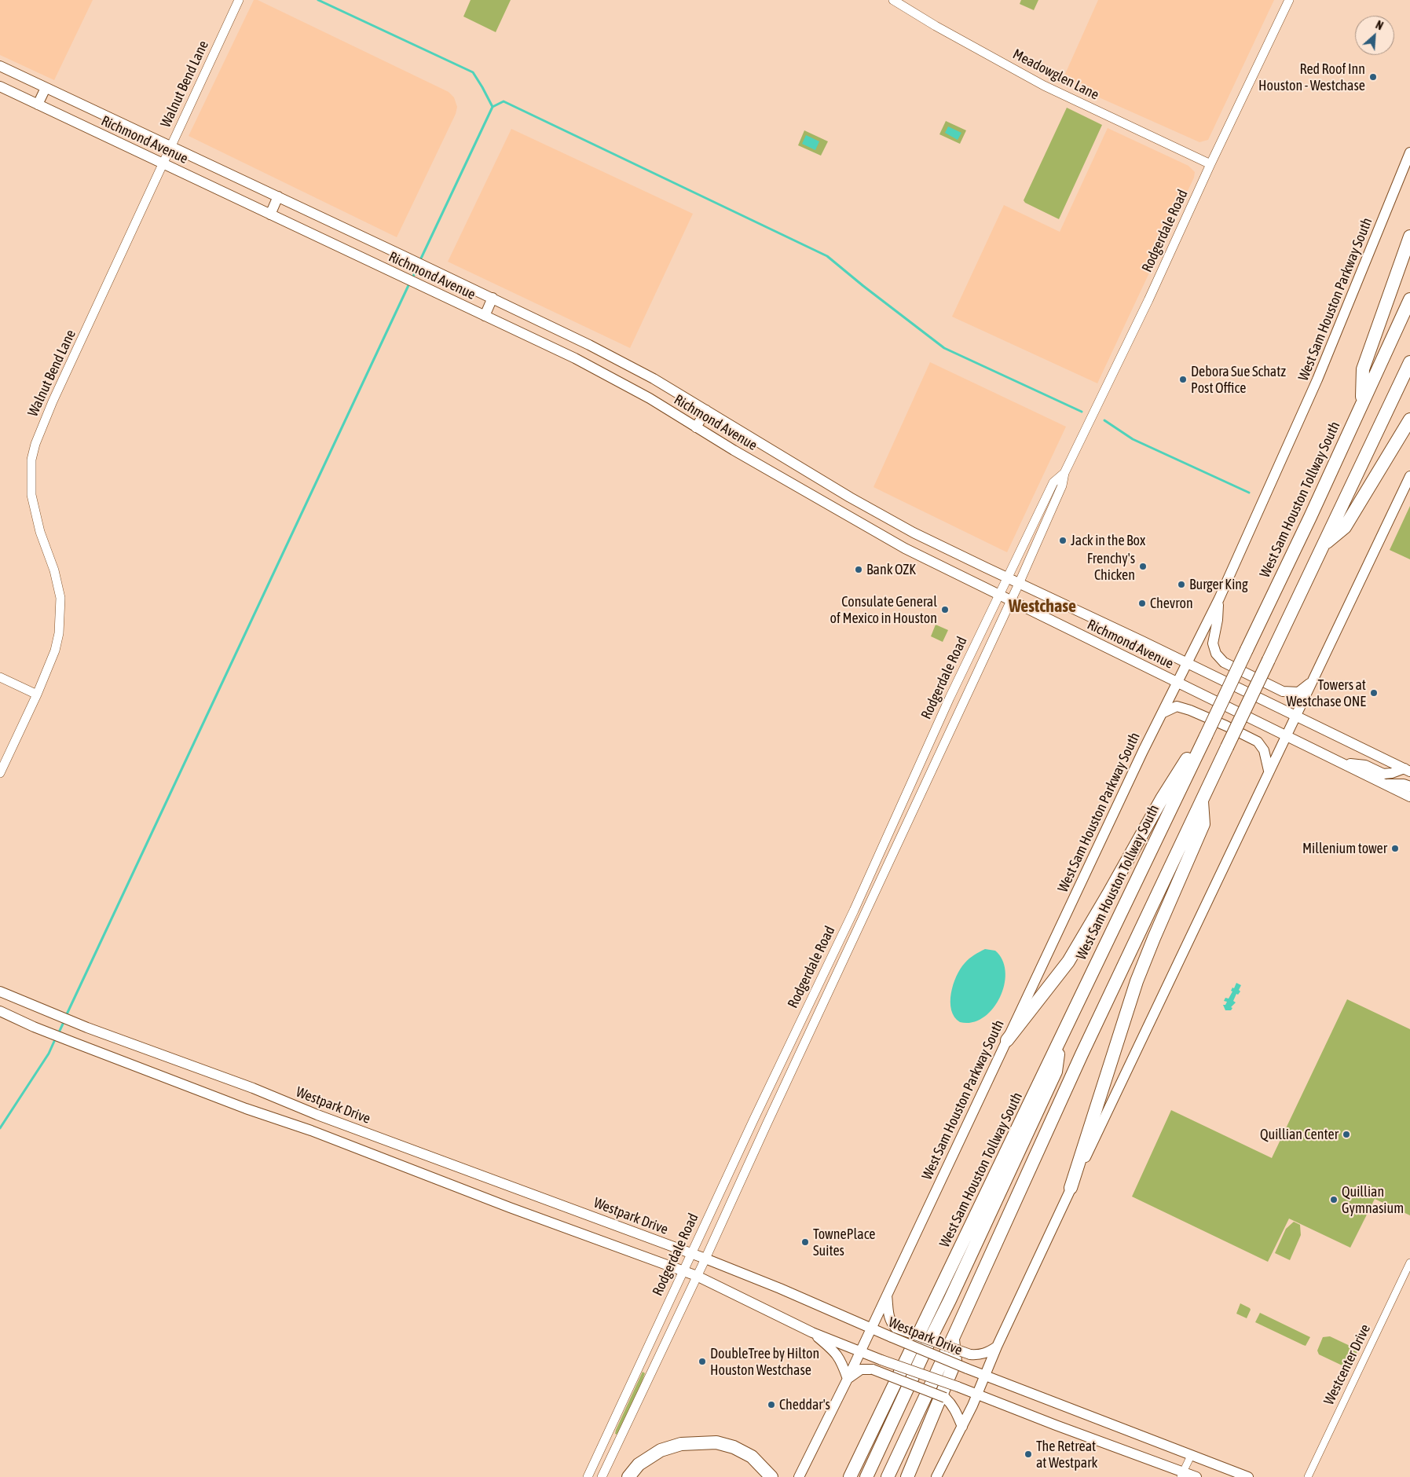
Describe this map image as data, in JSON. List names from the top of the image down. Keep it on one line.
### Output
{"streets":{"highway":["West Sam Houston Tollway South"],"main road":["Richmond Avenue","West Sam Houston Parkway South","Westpark Drive"],"street":["Meadowglen Lane","Walnut Bend Lane","Rodgerdale Road","Westcenter Drive"]},"crossings":[["Meadowglen Lane","Rodgerdale Road"],["Walnut Bend Lane","Richmond Avenue"],["Richmond Avenue","Rodgerdale Road"],["Richmond Avenue","West Sam Houston Parkway South"],["Rodgerdale Road","Westpark Drive"],["West Sam Houston Parkway South","Westpark Drive"]],"districts":["Westchase"],"places":["Red Roof Inn Houston - Westchase","Debora Sue Schatz Post Office","Jack in the Box","Frenchy's Chicken","Bank OZK","Burger King","Chevron","Consulate General of Mexico in Houston","Towers at Westchase ONE","Millenium tower","Quillian Center","Quillian Gymnasium","TownePlace Suites","DoubleTree by Hilton Houston Westchase","Cheddar's","The Retreat at Westpark"],"north":"top right"}
